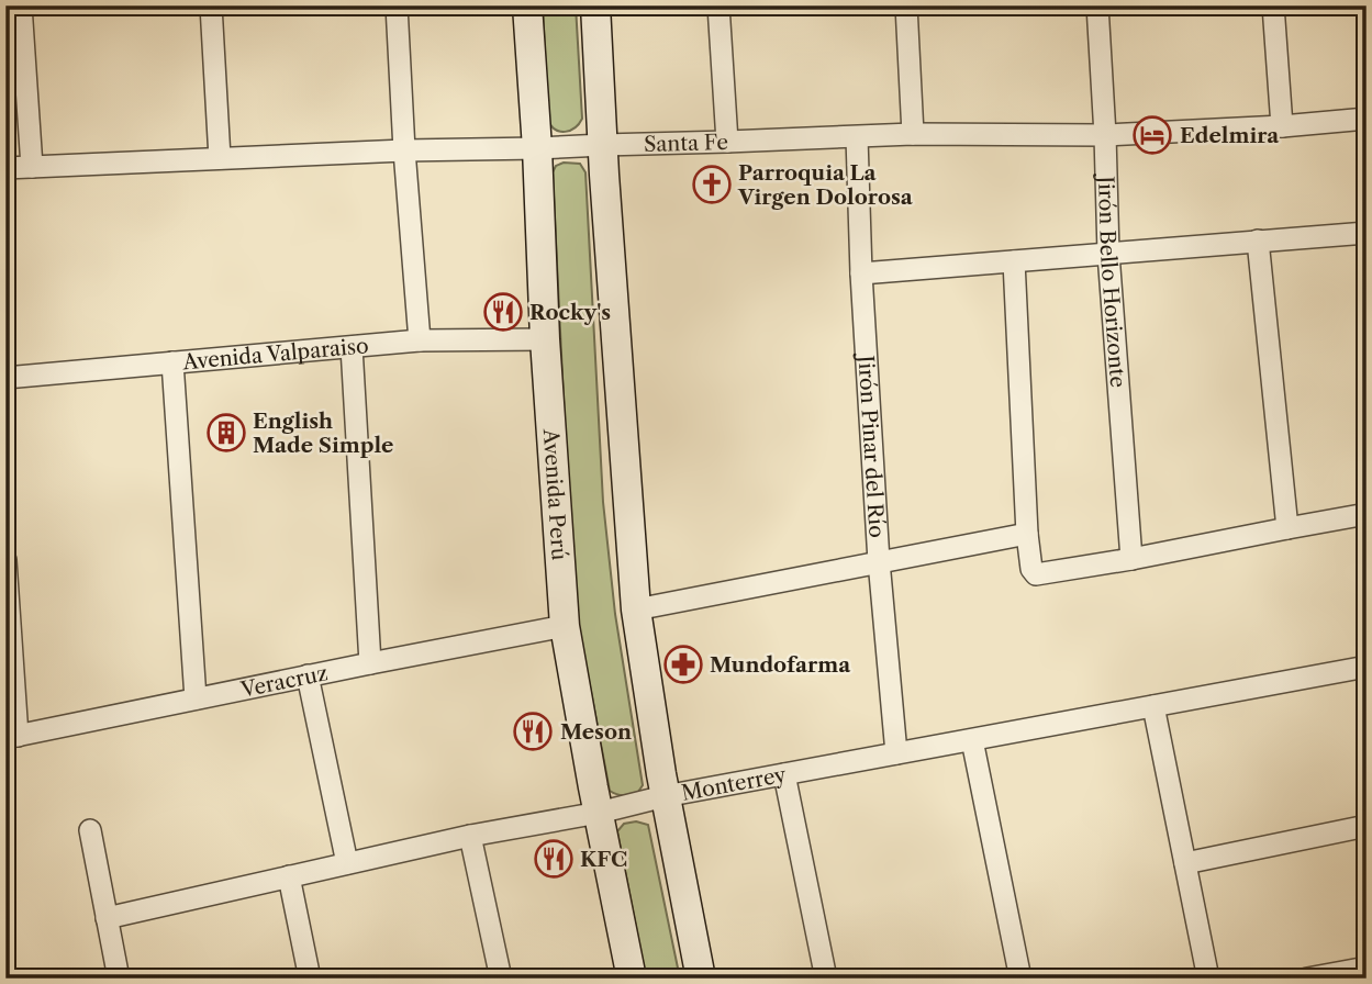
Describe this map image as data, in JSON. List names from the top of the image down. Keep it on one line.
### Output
{"streets":{"main road":["Avenida Perú"],"street":["Santa Fe","Jirón Bello Horizonte","Avenida Valparaiso","Jirón Pinar del Río","Veracruz","Monterrey"]},"crossings":[["Santa Fe","Jirón Bello Horizonte"],["Santa Fe","Jirón Pinar del Río"],["Santa Fe","Avenida Perú"],["Avenida Valparaiso","Avenida Perú"],["Jirón Pinar del Río","Monterrey"],["Avenida Perú","Veracruz"],["Avenida Perú","Monterrey"]],"places":{"hotel":["Edelmira"],"church":["Parroquia La Virgen Dolorosa"],"restaurant":["Rocky's","Meson","KFC"],"building":["English Made Simple"],"pharmacy":["Mundofarma"]}}
